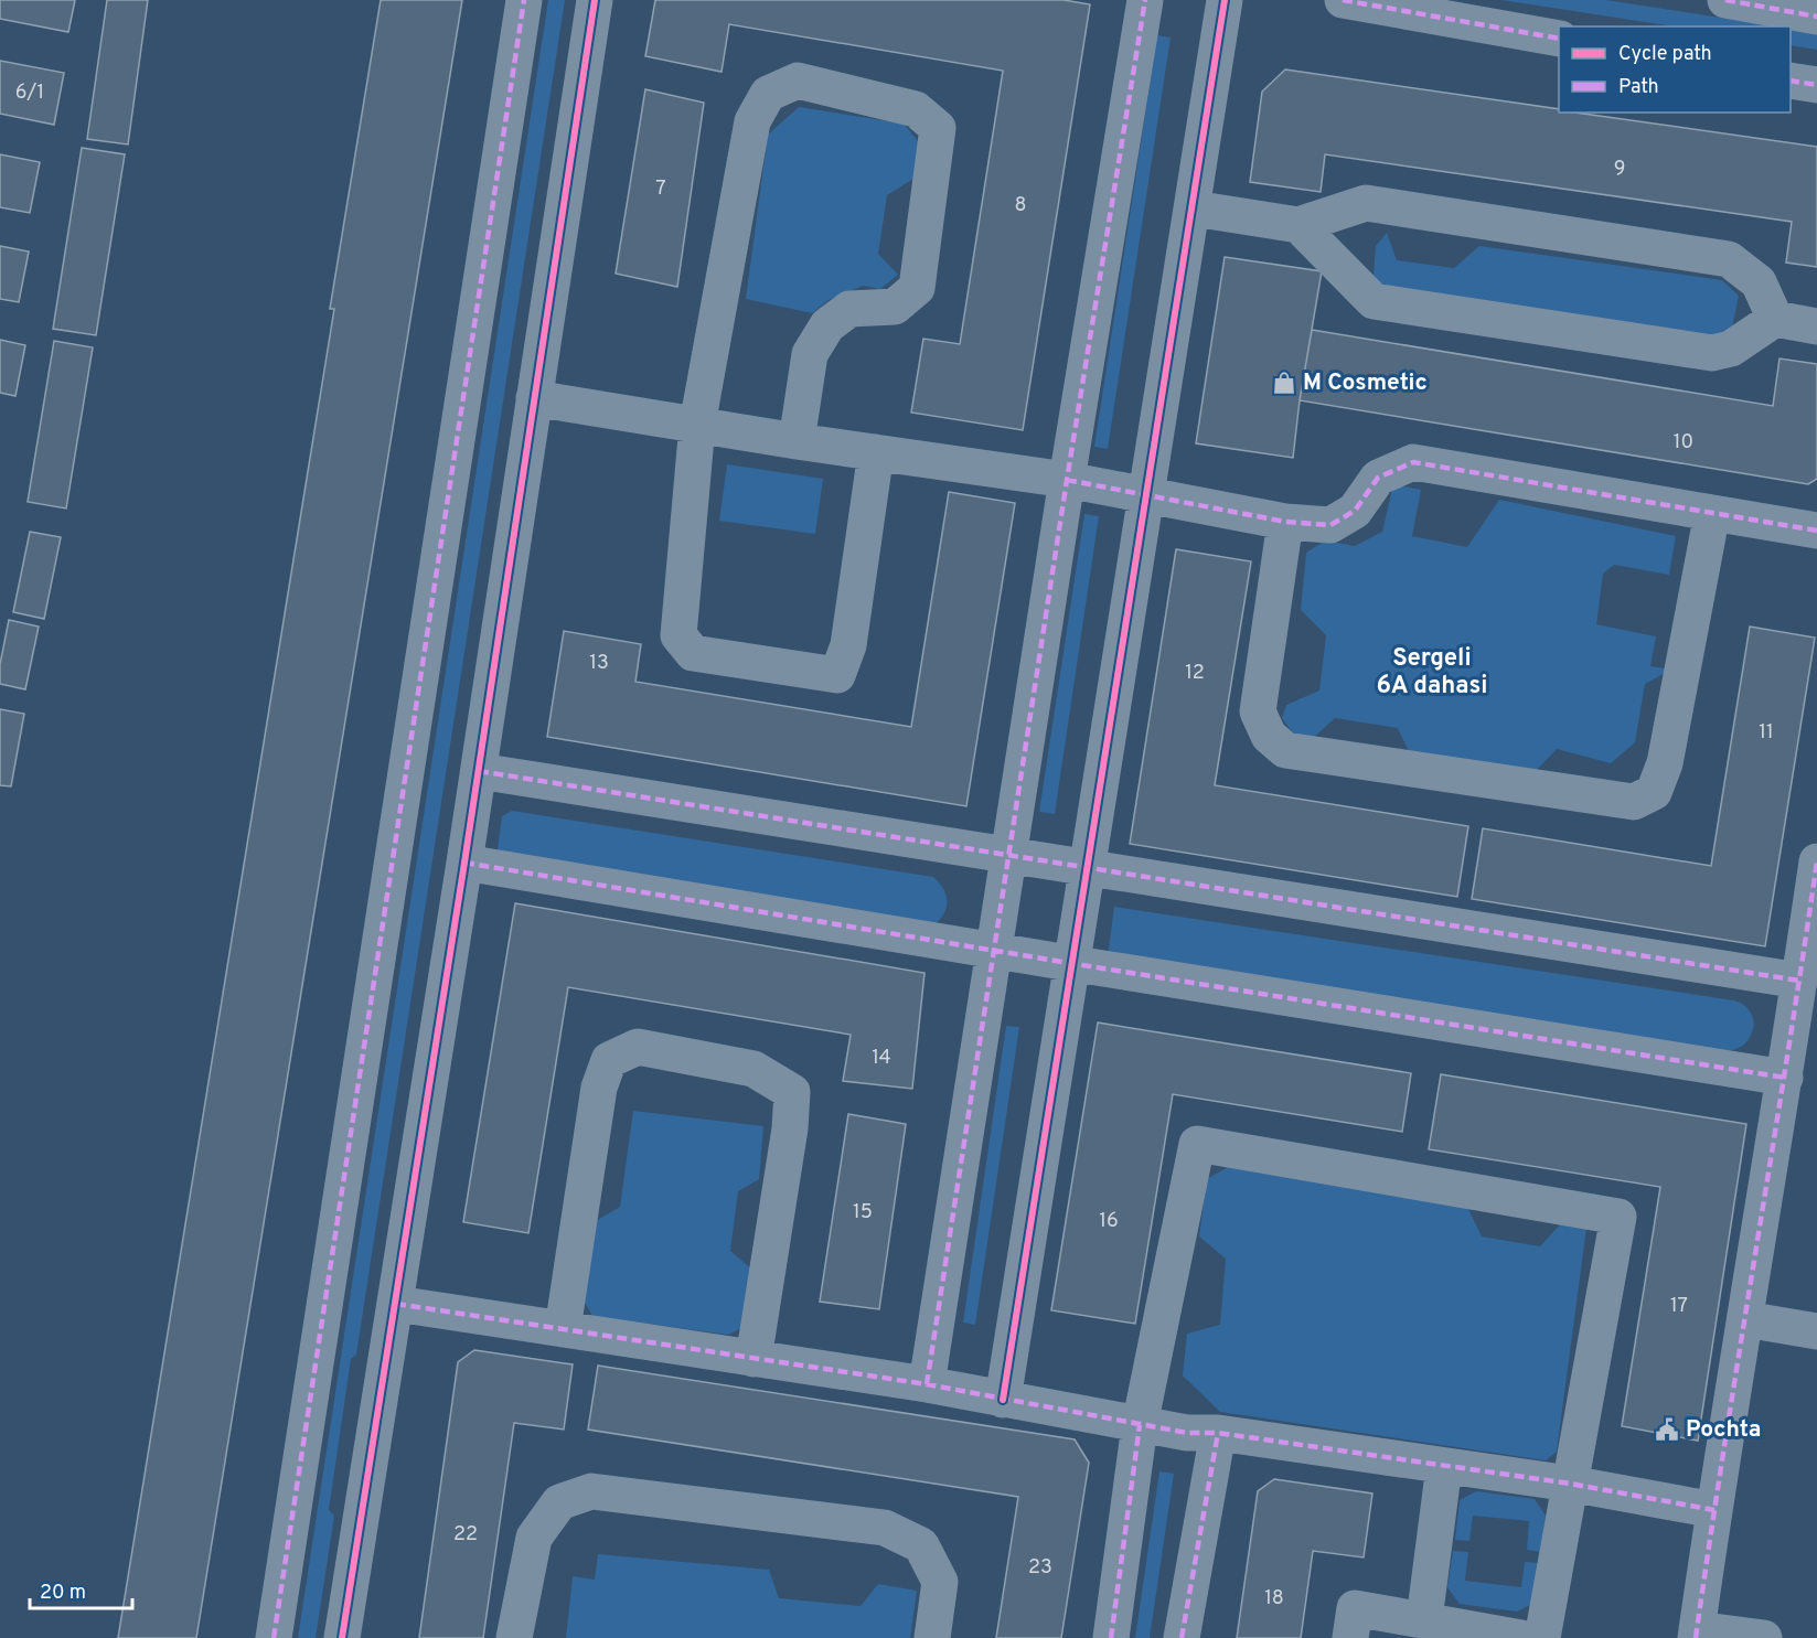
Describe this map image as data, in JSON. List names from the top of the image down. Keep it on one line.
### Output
{"districts":["Sergeli 6A dahasi"],"places":{"shop":["M Cosmetic"],"public building":["Pochta"]},"house_numbers":["6/1","9","7","8","10","13","12","11","14","15","16","17","22","23","18"],"legend":["Cycle path","Path"],"scale_bar":"20 m"}
